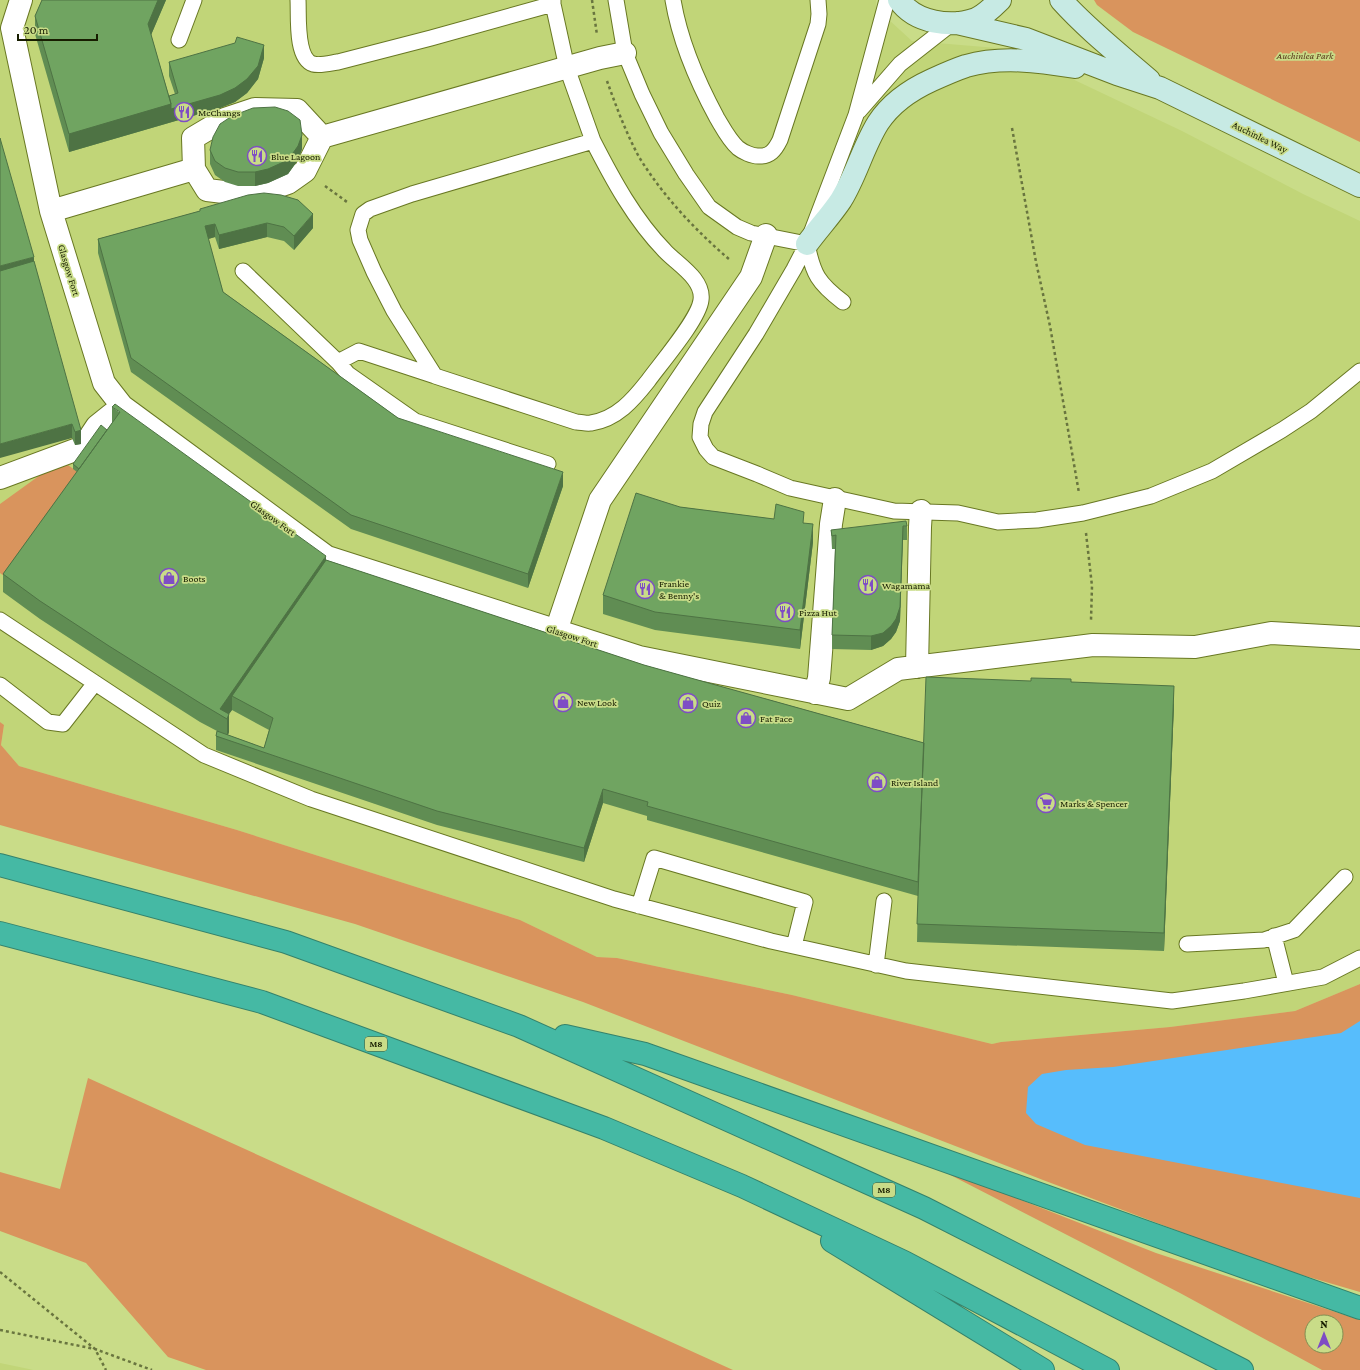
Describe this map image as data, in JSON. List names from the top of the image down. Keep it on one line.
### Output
{"streets":{"highway":["M8"],"street":["Auchinlea Way","Glasgow Fort"]},"parks":["Auchinlea Park"],"places":{"restaurant":["McChangs","Blue Lagoon","Wagamama","Frankie & Benny's","Pizza Hut"],"shop":["Boots","New Look","Quiz","Fat Face","River Island"],"supermarket":["Marks & Spencer"]},"scale_bar":"20 m","north":"top"}
